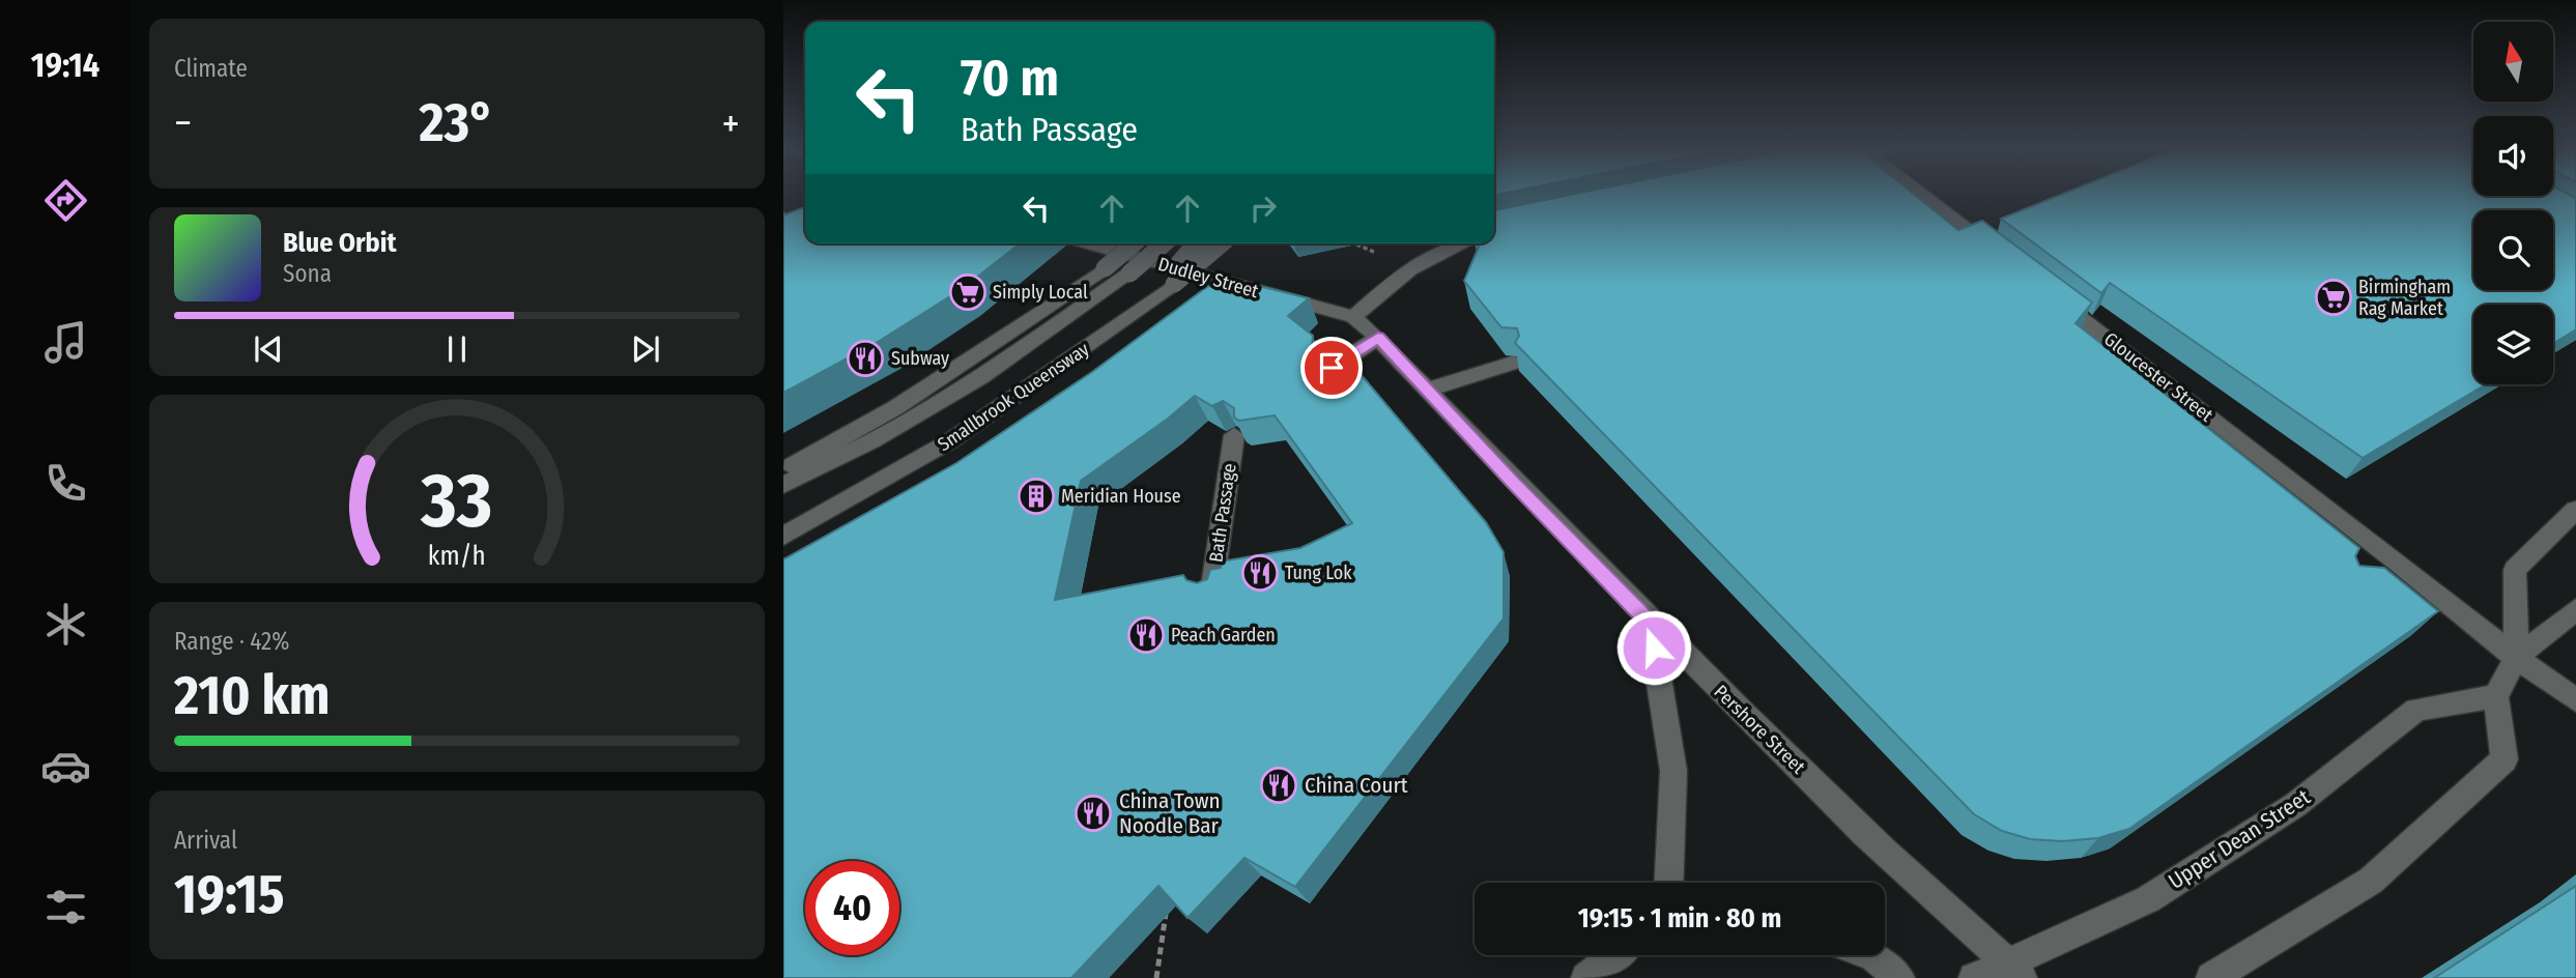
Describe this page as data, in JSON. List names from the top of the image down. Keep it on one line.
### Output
{"streets":{"street":["Dudley Street","Gloucester Street","Smallbrook Queensway","Bath Passage","Pershore Street","Upper Dean Street"]},"crossings":[["Dudley Street","Pershore Street"],["Pershore Street","Upper Dean Street"]],"places":{"supermarket":["Simply Local","Birmingham Rag Market"],"restaurant":["Subway","Tung Lok","Peach Garden","China Court","China Town Noodle Bar"],"building":["Meridian House"]},"north":"top","page":{"tabs":"19:14","tile":["Climate",["Range · 42%","210 km"],["Arrival","19:15"]],"turn":["70 m","Bath Passage"],"heat":["−","23°","+"],"song":["Blue Orbit","Sona"],"limit":"40","trip":"19:15 · 1 min · 80 m","gauge":["33","km/h"]}}
